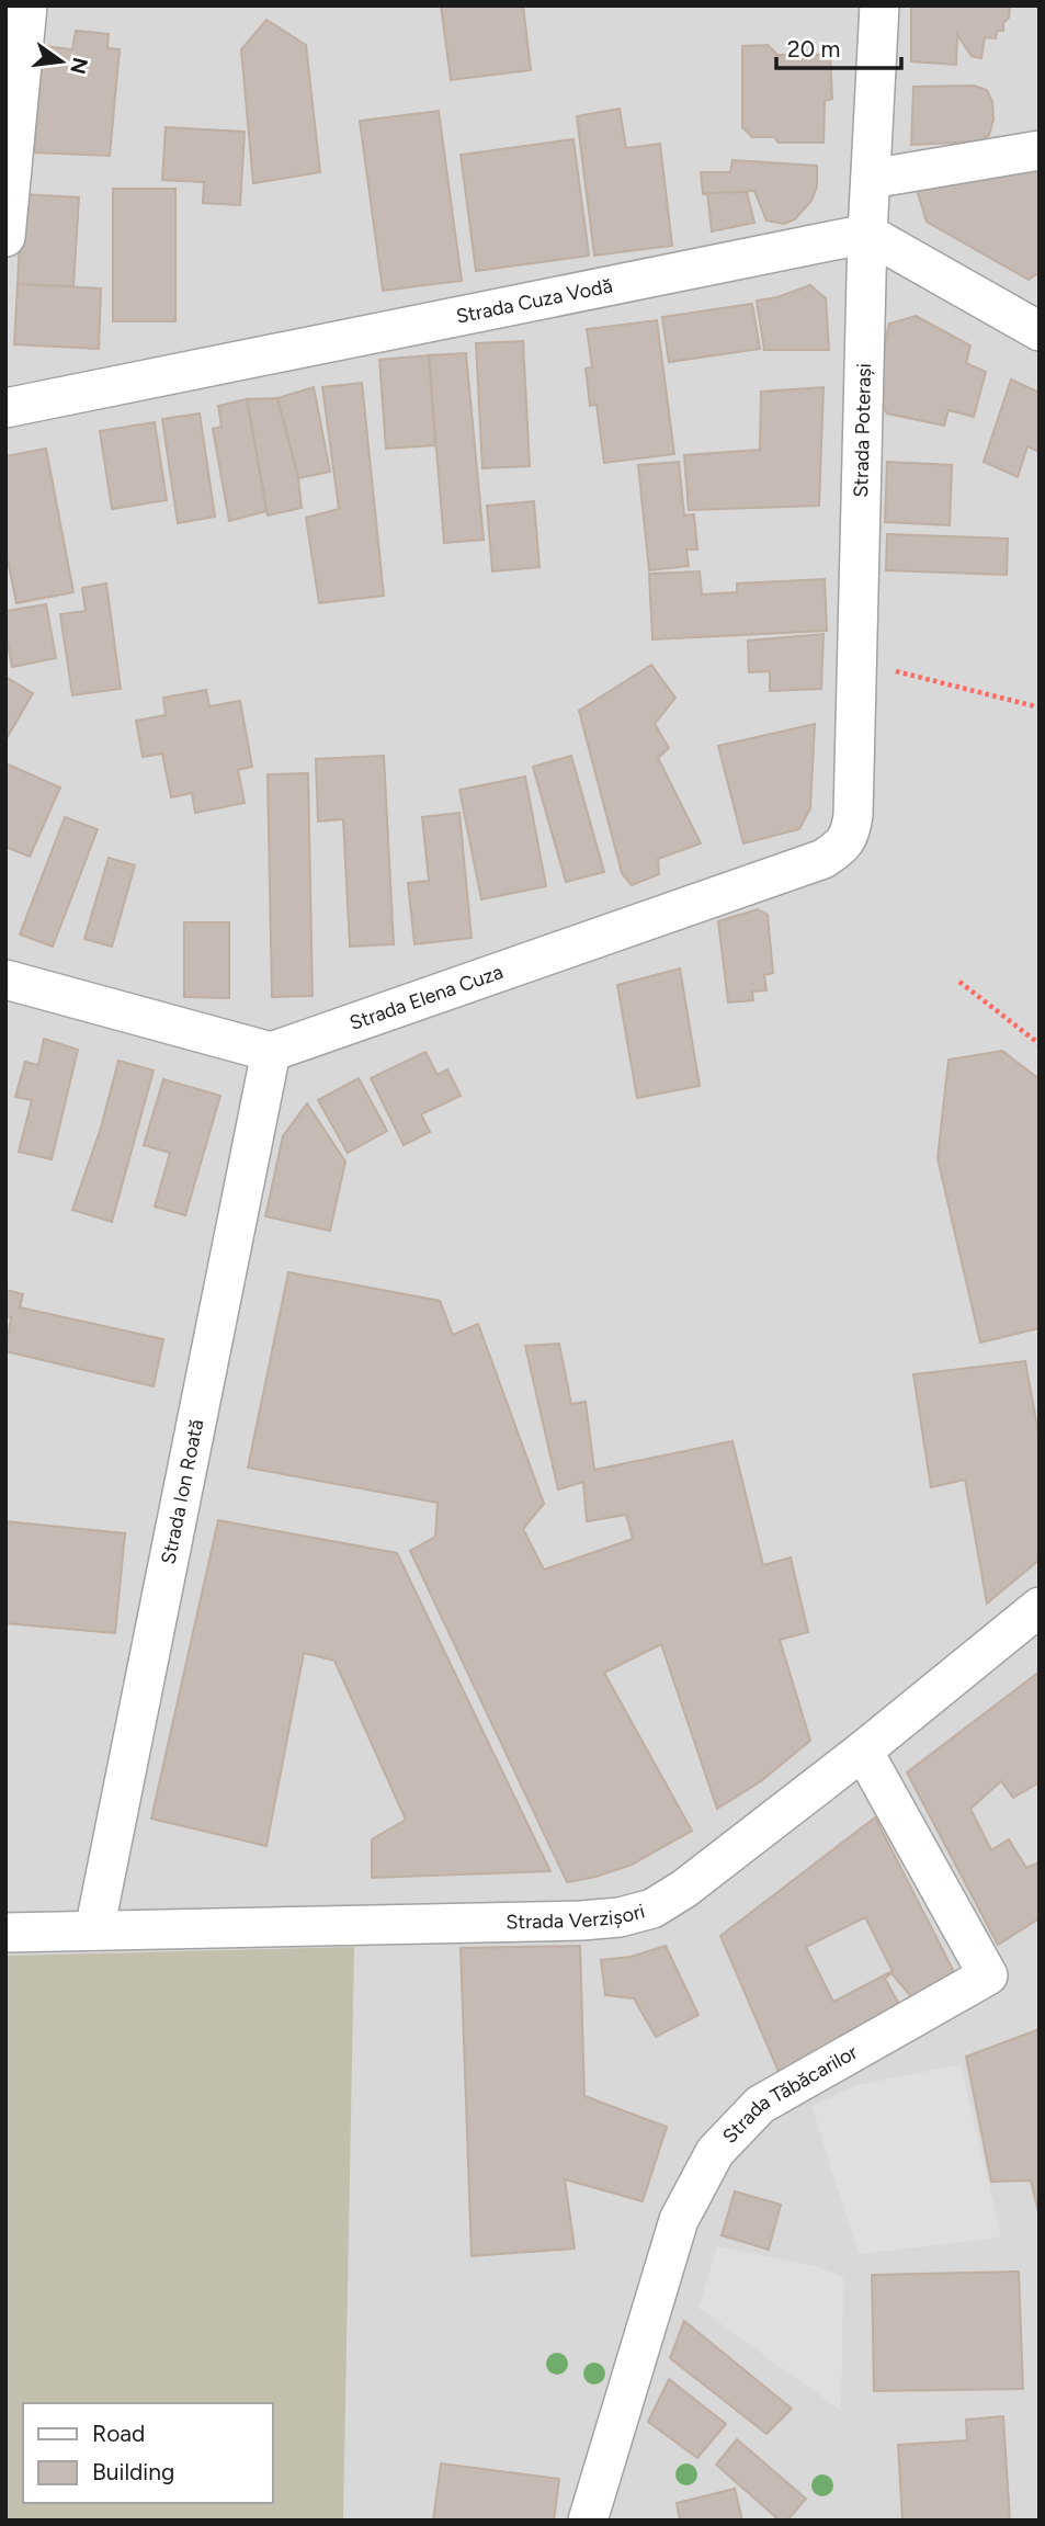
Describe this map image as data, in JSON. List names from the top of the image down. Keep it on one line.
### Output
{"streets":{"street":["Strada Cuza Vodă","Strada Poterași","Strada Elena Cuza","Strada Ion Roată","Strada Verzișori","Strada Tăbăcarilor"]},"crossings":[["Strada Cuza Vodă","Strada Poterași"],["Strada Poterași","Strada Elena Cuza"],["Strada Elena Cuza","Strada Ion Roată"],["Strada Ion Roată","Strada Verzișori"],["Strada Verzișori","Strada Tăbăcarilor"]],"legend":["Road","Building"],"scale_bar":"20 m","north":"right"}
